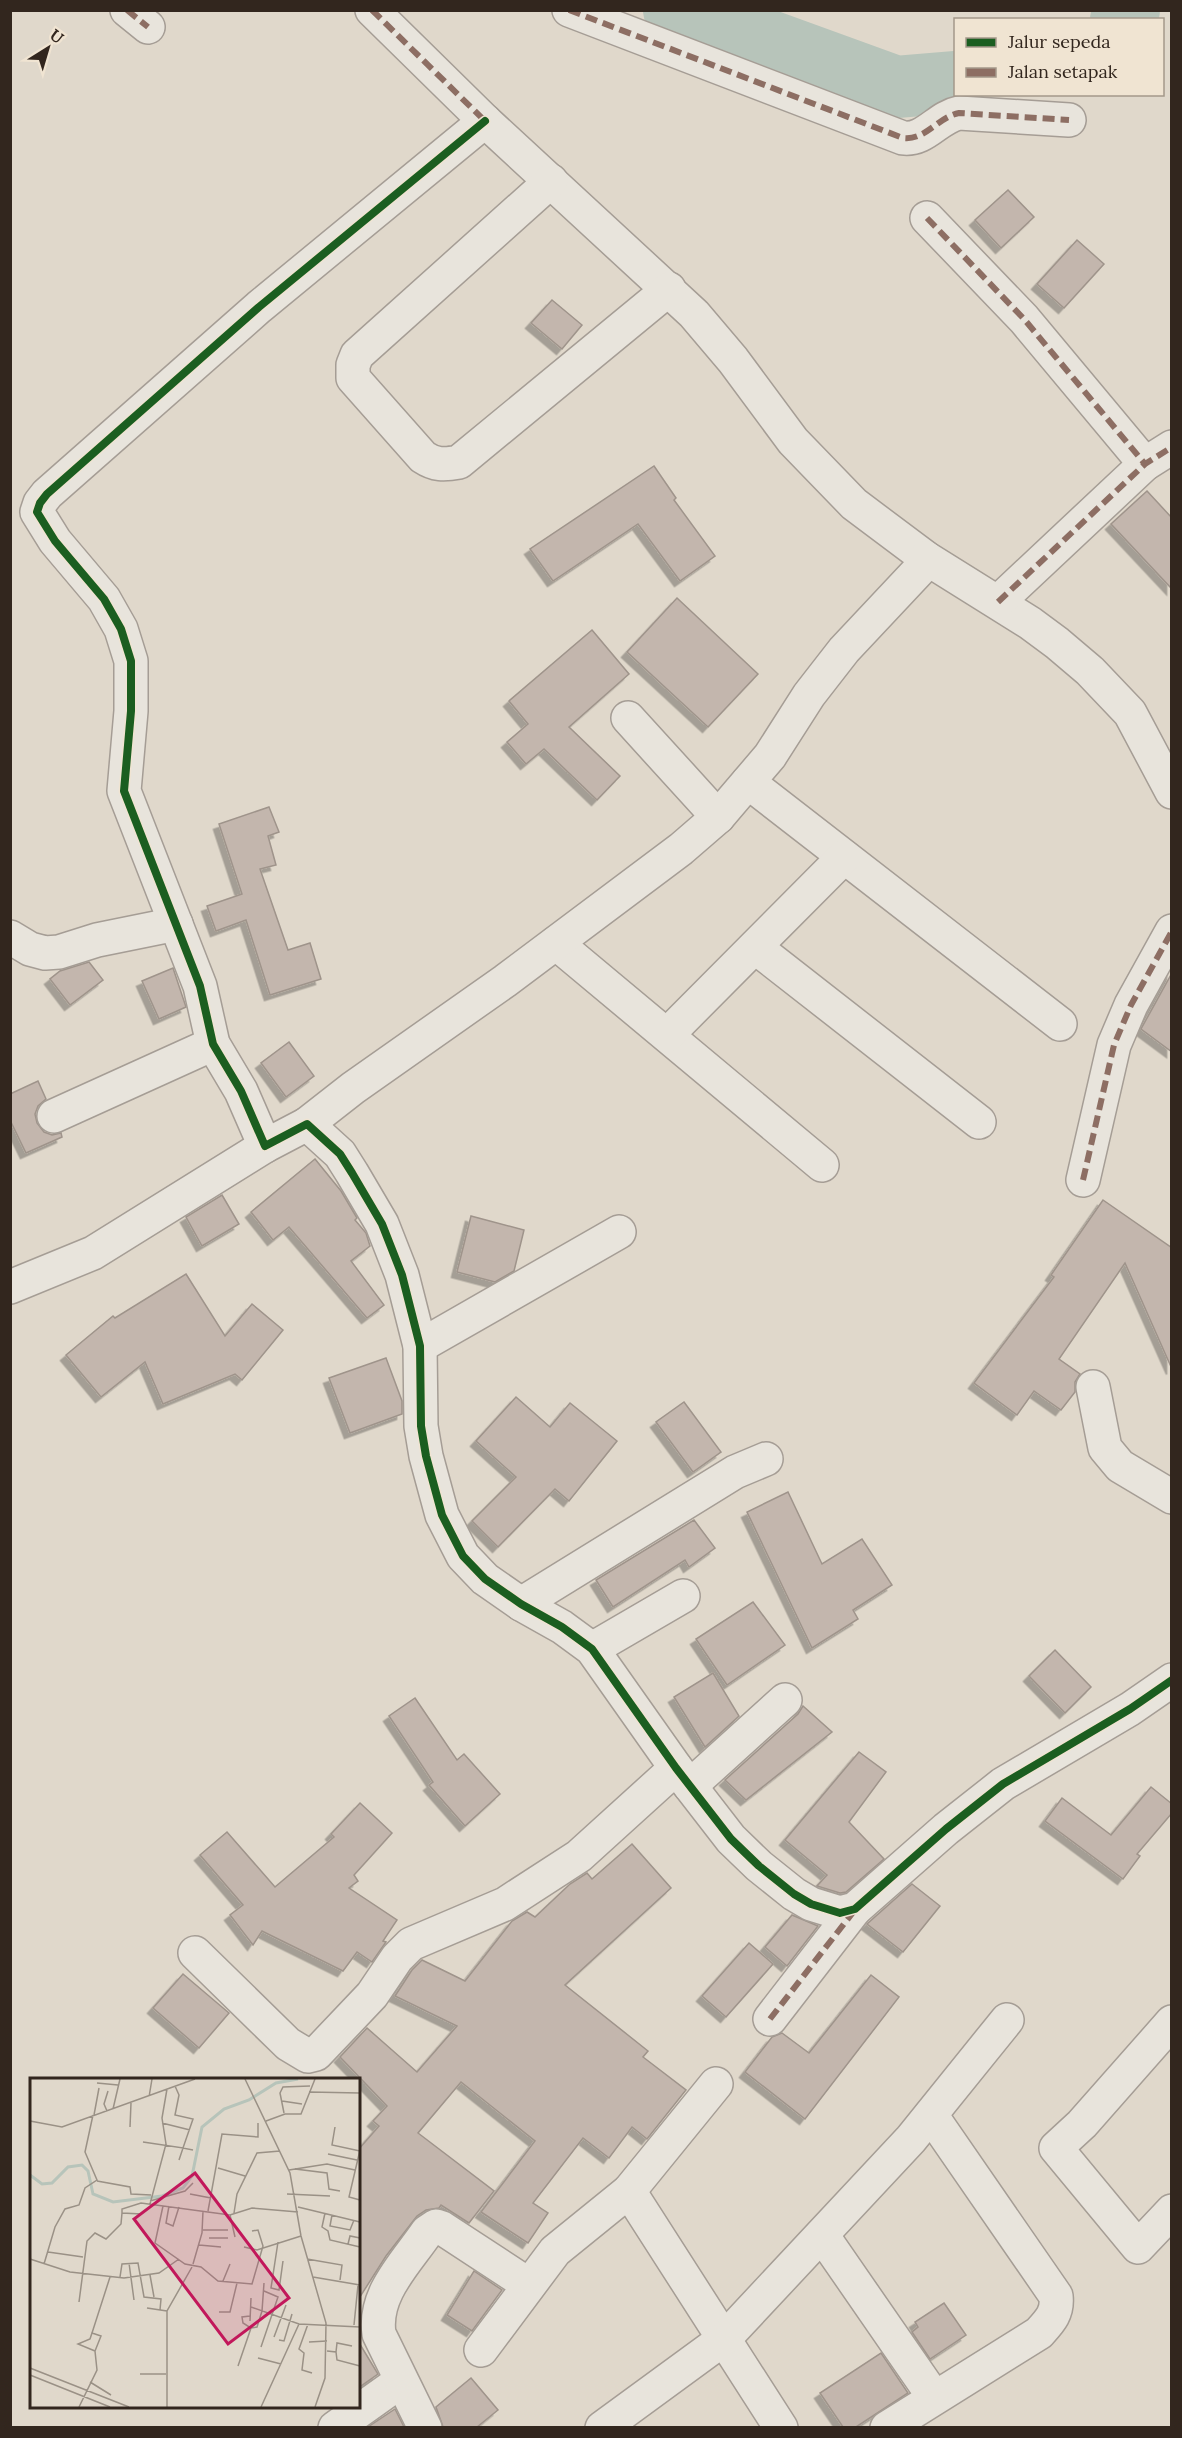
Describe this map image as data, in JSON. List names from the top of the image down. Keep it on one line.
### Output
{"legend":["Jalur sepeda","Jalan setapak"],"north":"top right"}
